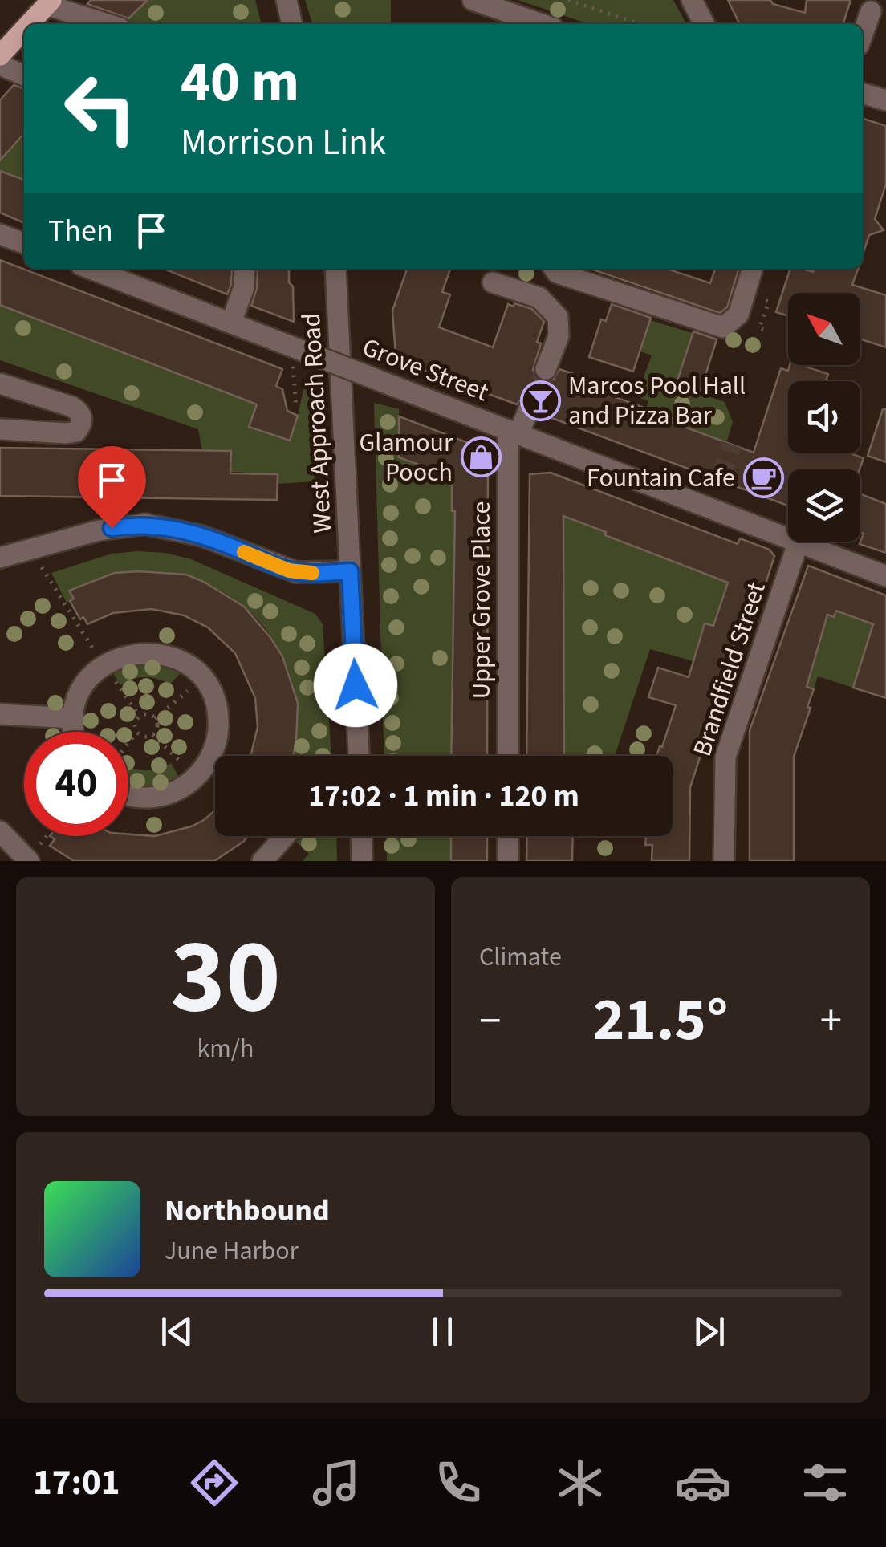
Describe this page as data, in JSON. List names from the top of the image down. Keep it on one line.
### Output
{"streets":{"street":["Grove Street","West Approach Road","Upper Grove Place","Brandfield Street"]},"crossings":[["Grove Street","Upper Grove Place"],["Grove Street","Brandfield Street"]],"places":{"bar":["Marcos Pool Hall and Pizza Bar"],"shop":["Glamour Pooch"],"cafe":["Fountain Cafe"]},"north":"top left","page":{"turn":["40 m","Morrison Link"],"then":"Then","limit":"40","trip":"17:02 · 1 min · 120 m","tile":[["30","km/h"],"Climate"],"heat":["−","21.5°","+"],"song":["Northbound","June Harbor"],"tabs":"17:01"}}
